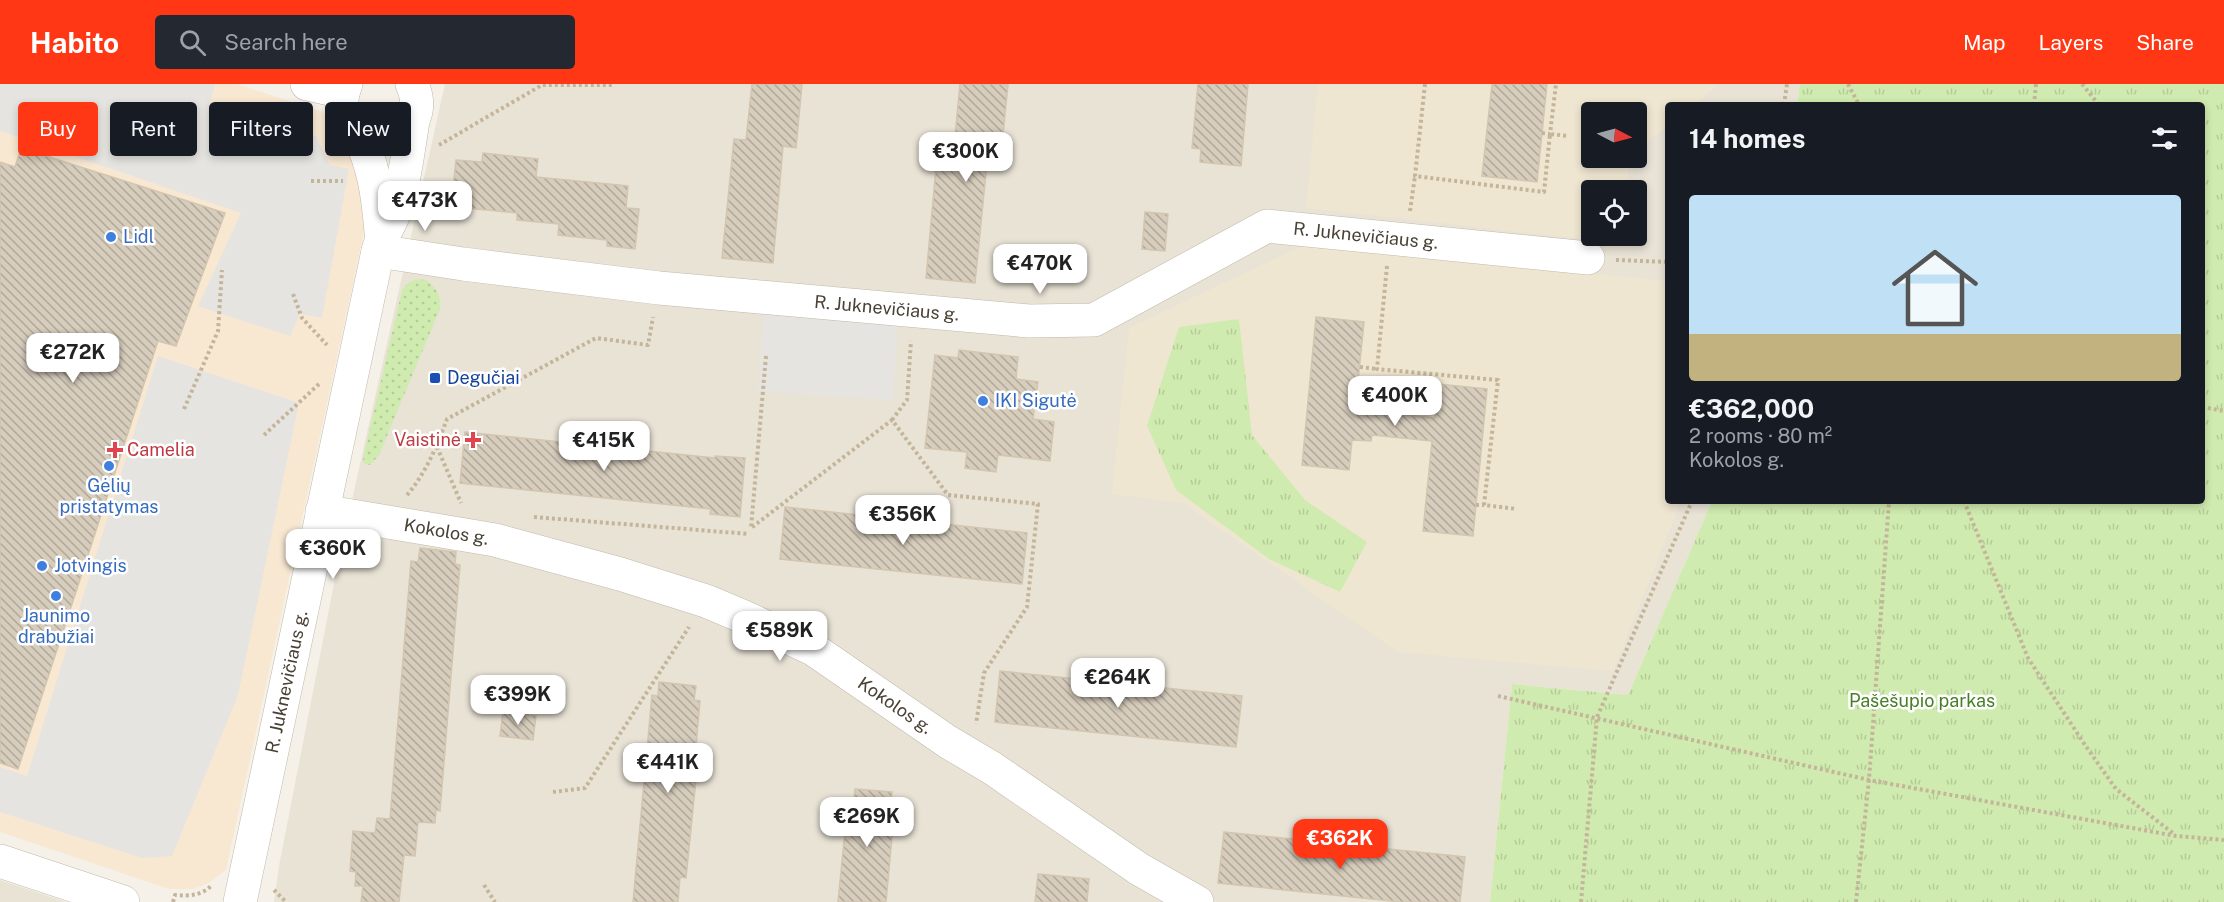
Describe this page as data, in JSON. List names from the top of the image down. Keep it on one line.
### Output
{"streets":{"street":["R. Juknevičiaus g.","Kokolos g."]},"crossings":[["R. Juknevičiaus g.","Kokolos g."]],"parks":["Pašešupio parkas"],"places":{"other":["Lidl","IKI Sigutė","Gėlių pristatymas","Jotvingis","Jaunimo drabužiai"],"transit":["Degučiai"],"health":["Vaistinė","Camelia"]},"north":"right","page":{"header":"Habito","search":"Search here","nav":["Map","Layers","Share"],"chip":["Buy","Rent","Filters","New"],"heading":"14 homes","price":["€300K","€473K","€470K","€272K","€400K","€415K","€356K","€360K","€589K","€264K","€399K","€441K","€269K","€362K"],"list":[{"name":"€362,000","note":"2 rooms · 80 m² · Kokolos g."}]}}
